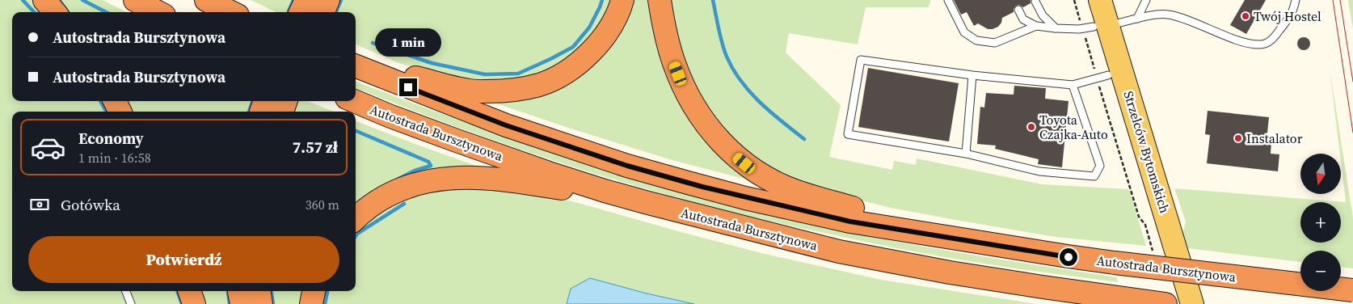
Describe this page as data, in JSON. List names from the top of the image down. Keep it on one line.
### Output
{"streets":{"highway":["Autostrada Bursztynowa"],"main road":["Strzelców Bytomskich"]},"places":["Twój Hostel","Toyota Czajka-Auto","Instalator"],"north":"bottom","page":{"banner":["Autostrada Bursztynowa","Autostrada Bursztynowa"],"bubble":"1 min","list":[{"name":"Economy","note":"1 min · 16:58","value":"7.57 zł"}],"map_buttons":["+","−"],"pay":["Gotówka","360 m"],"buttons":"Potwierdź"}}
